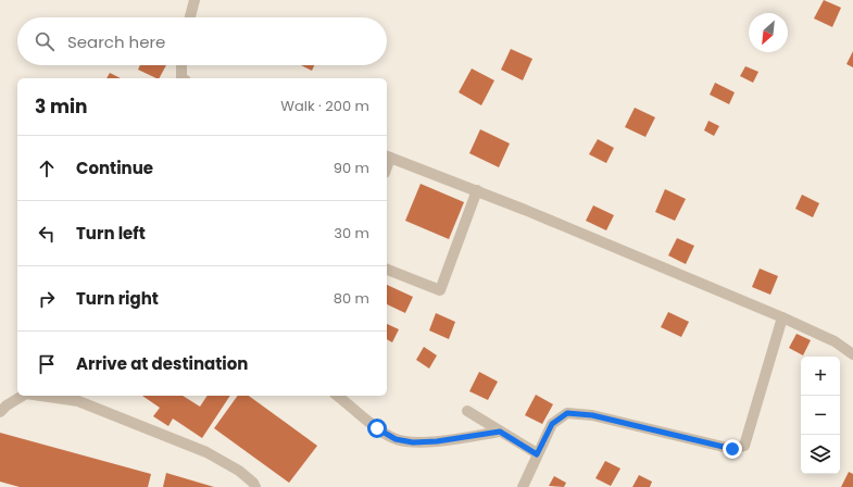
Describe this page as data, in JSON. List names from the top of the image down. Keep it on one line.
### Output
{"north":"bottom left","page":{"search":"Search here","heading":["3 min","Walk · 200 m"],"list":[["Continue","90 m"],["Turn left","30 m"],["Turn right","80 m"],"Arrive at destination"],"map_buttons":["+","−"]}}
